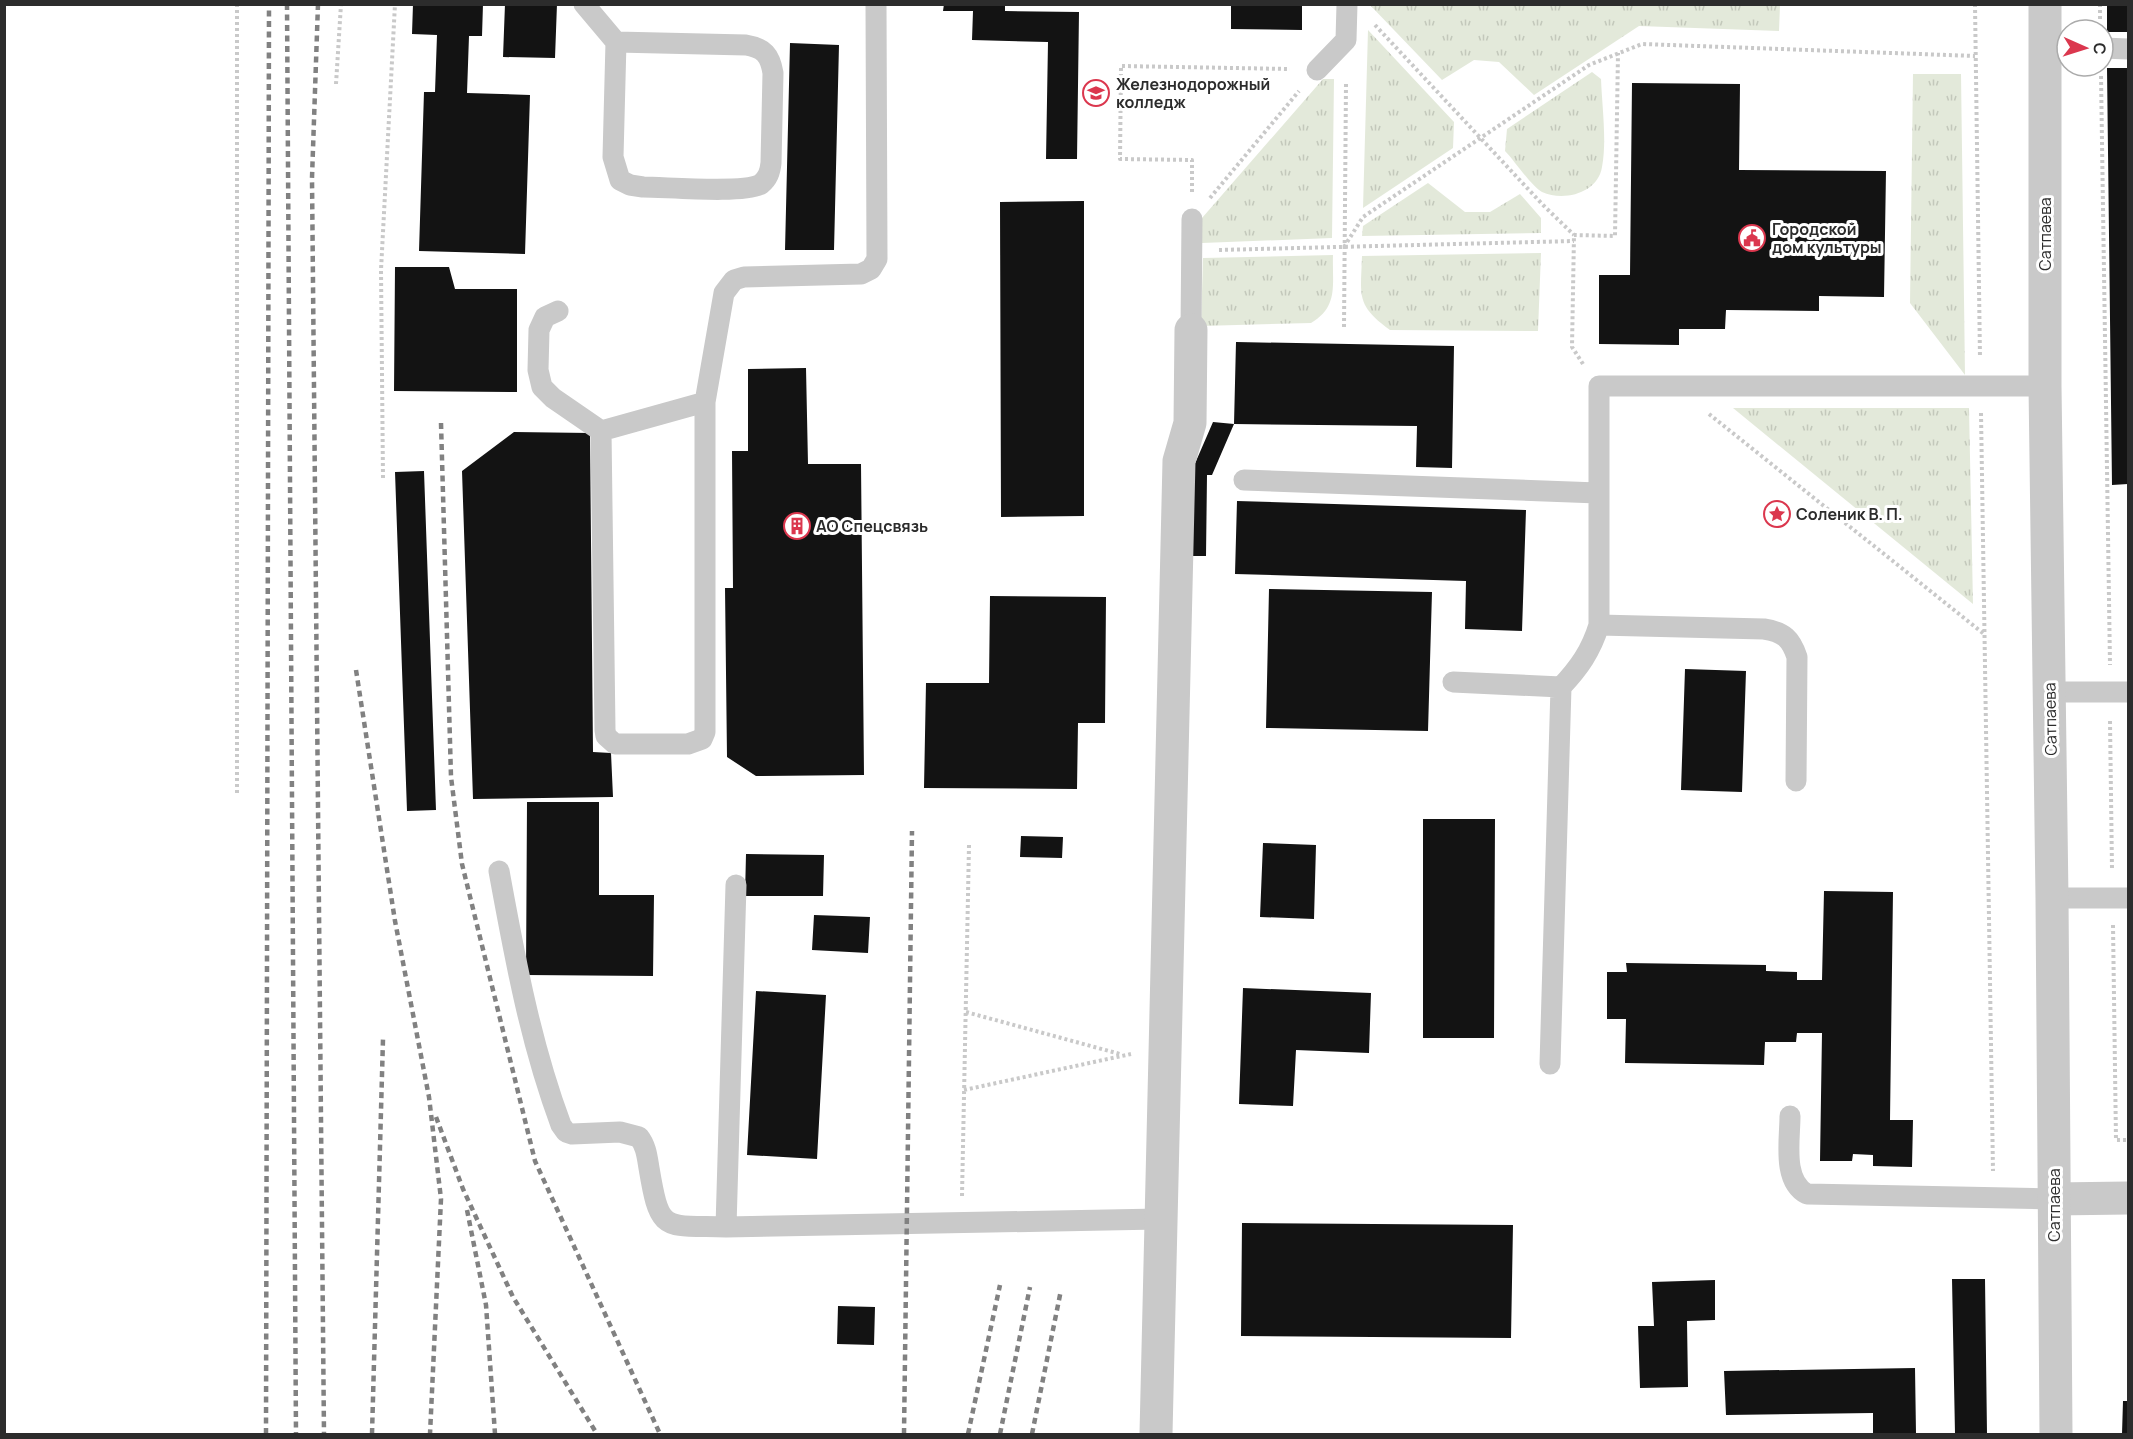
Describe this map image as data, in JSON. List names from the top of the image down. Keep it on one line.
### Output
{"streets":{"street":["Сатпаева"]},"places":{"school or university":["Железнодорожный колледж"],"public building":["Городской дом культуры"],"place":["Соленик В. П."],"building":["АО Спецсвязь"]},"north":"right"}
